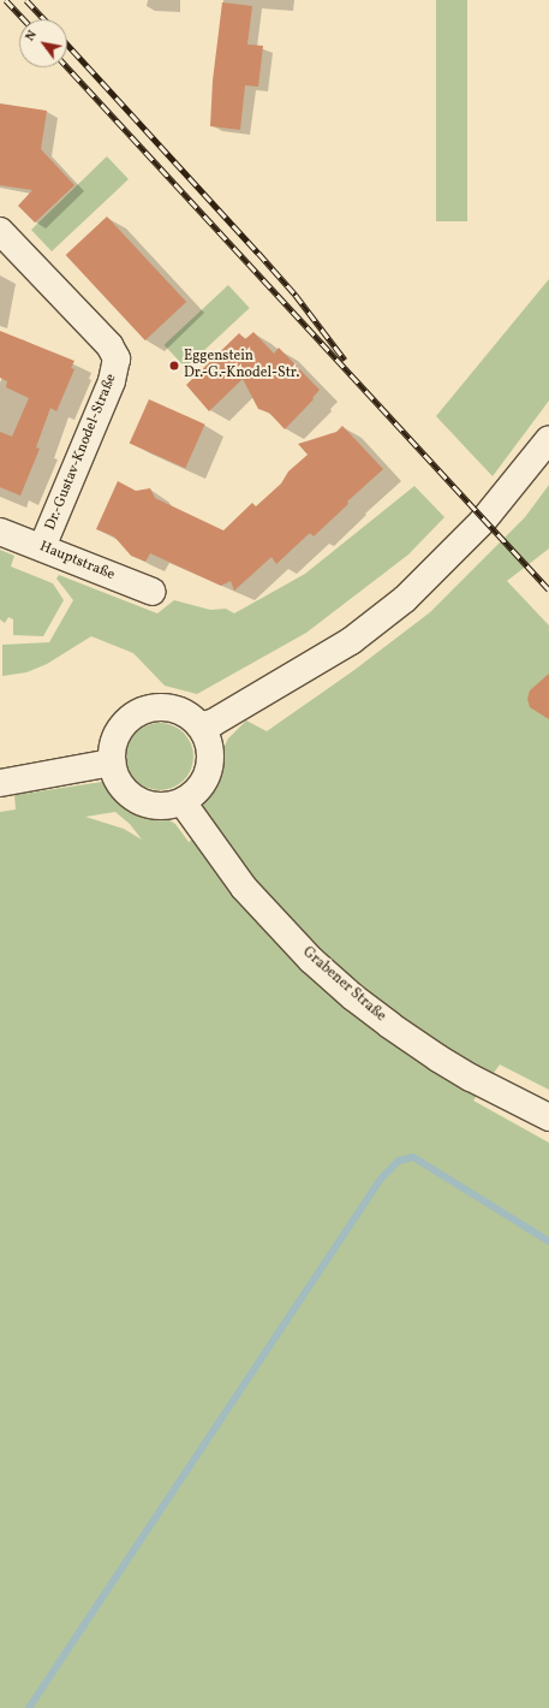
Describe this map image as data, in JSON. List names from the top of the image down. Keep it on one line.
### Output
{"streets":{"street":["Dr.-Gustav-Knodel-Straße","Hauptstraße","Grabener Straße"]},"crossings":[["Dr.-Gustav-Knodel-Straße","Hauptstraße"]],"places":["Eggenstein Dr.-G.-Knodel-Str."],"north":"top left"}
